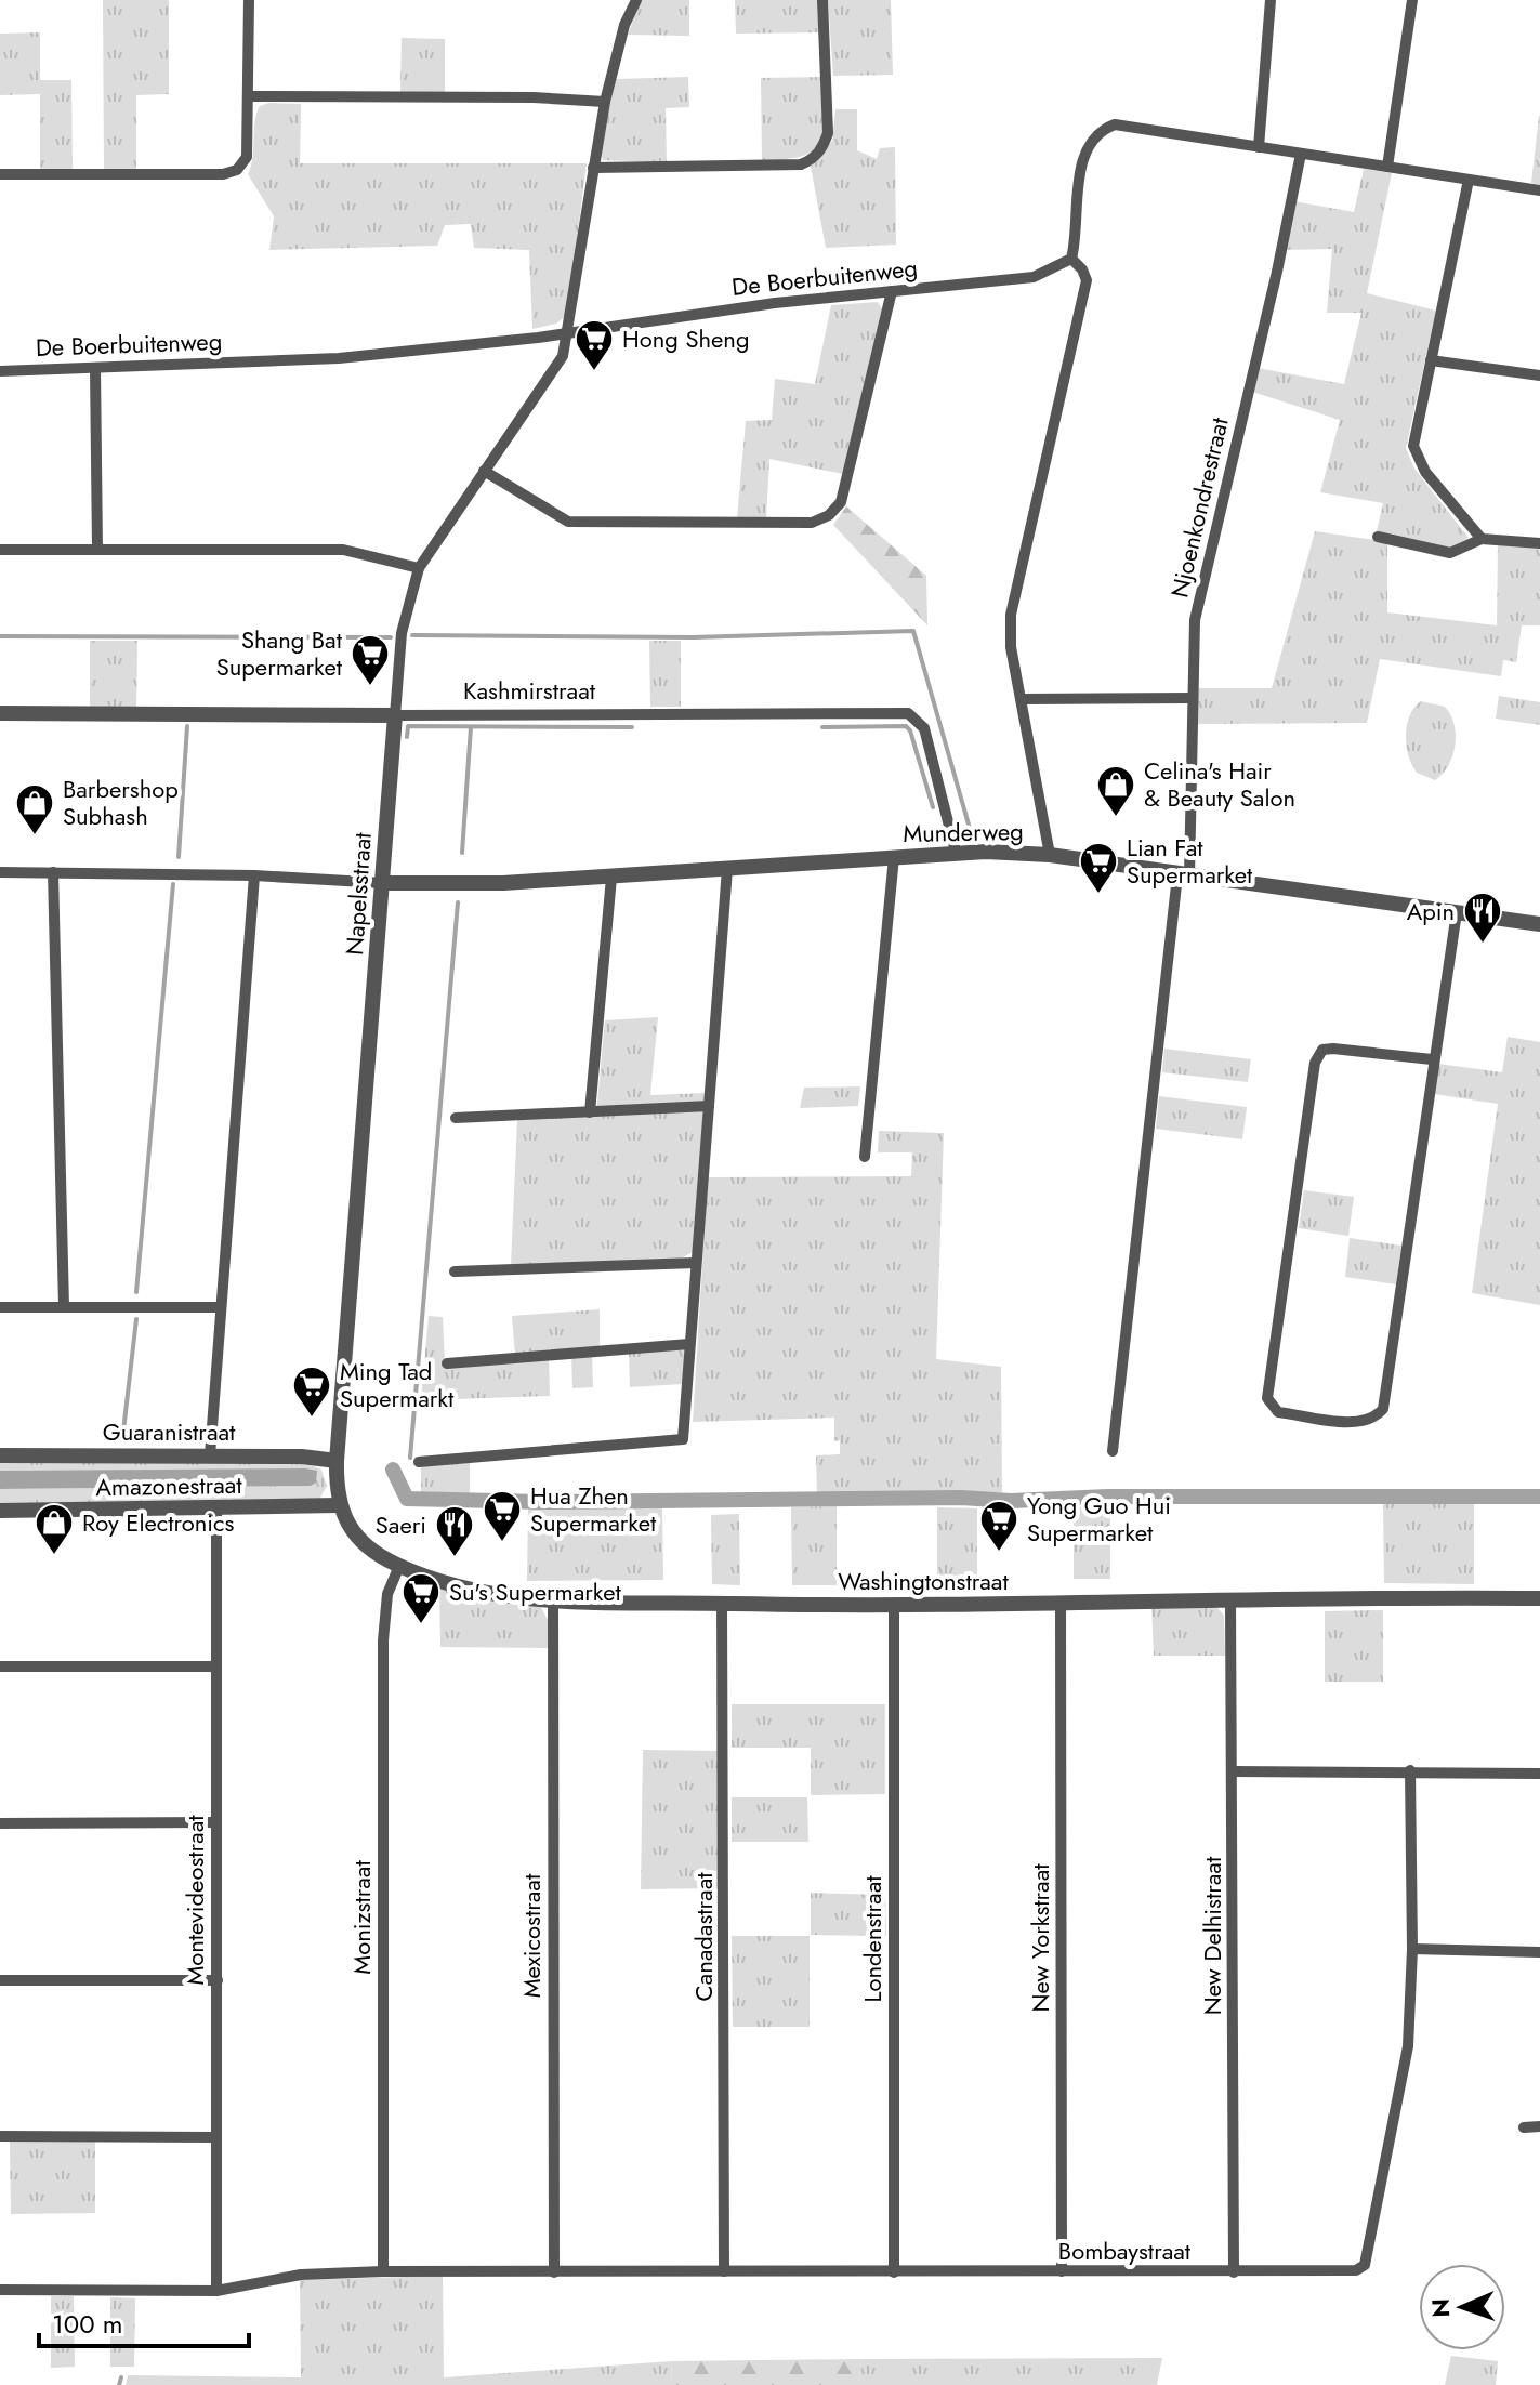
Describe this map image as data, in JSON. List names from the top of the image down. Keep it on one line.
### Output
{"streets":{"street":["De Boerbuitenweg","Njoenkondrestraat","Kashmirstraat","Munderweg","Napelsstraat","Guaranistraat","Amazonestraat","Washingtonstraat","Montevideostraat","Monizstraat","Mexicostraat","New Delhistraat","Canadastraat","New Yorkstraat","Londenstraat","Bombaystraat"]},"crossings":[["De Boerbuitenweg","Napelsstraat"],["Njoenkondrestraat","Munderweg"],["Kashmirstraat","Munderweg"],["Kashmirstraat","Napelsstraat"],["Munderweg","Napelsstraat"],["Napelsstraat","Guaranistraat"],["Napelsstraat","Amazonestraat"],["Napelsstraat","Washingtonstraat"],["Amazonestraat","Washingtonstraat"],["Amazonestraat","Montevideostraat"],["Washingtonstraat","Monizstraat"],["Washingtonstraat","Mexicostraat"],["Washingtonstraat","New Delhistraat"],["Washingtonstraat","Canadastraat"],["Washingtonstraat","New Yorkstraat"],["Washingtonstraat","Londenstraat"],["Montevideostraat","Bombaystraat"],["Monizstraat","Bombaystraat"],["Mexicostraat","Bombaystraat"],["New Delhistraat","Bombaystraat"],["Canadastraat","Bombaystraat"],["New Yorkstraat","Bombaystraat"],["Londenstraat","Bombaystraat"]],"places":{"supermarket":["Hong Sheng","Shang Bat Supermarket","Lian Fat Supermarket","Ming Tad Supermarkt","Hua Zhen Supermarket","Yong Guo Hui Supermarket","Su's Supermarket"],"shop":["Celina's Hair & Beauty Salon","Barbershop Subhash","Roy Electronics"],"restaurant":["Apin","Saeri"]},"scale_bar":"100 m","north":"left"}
